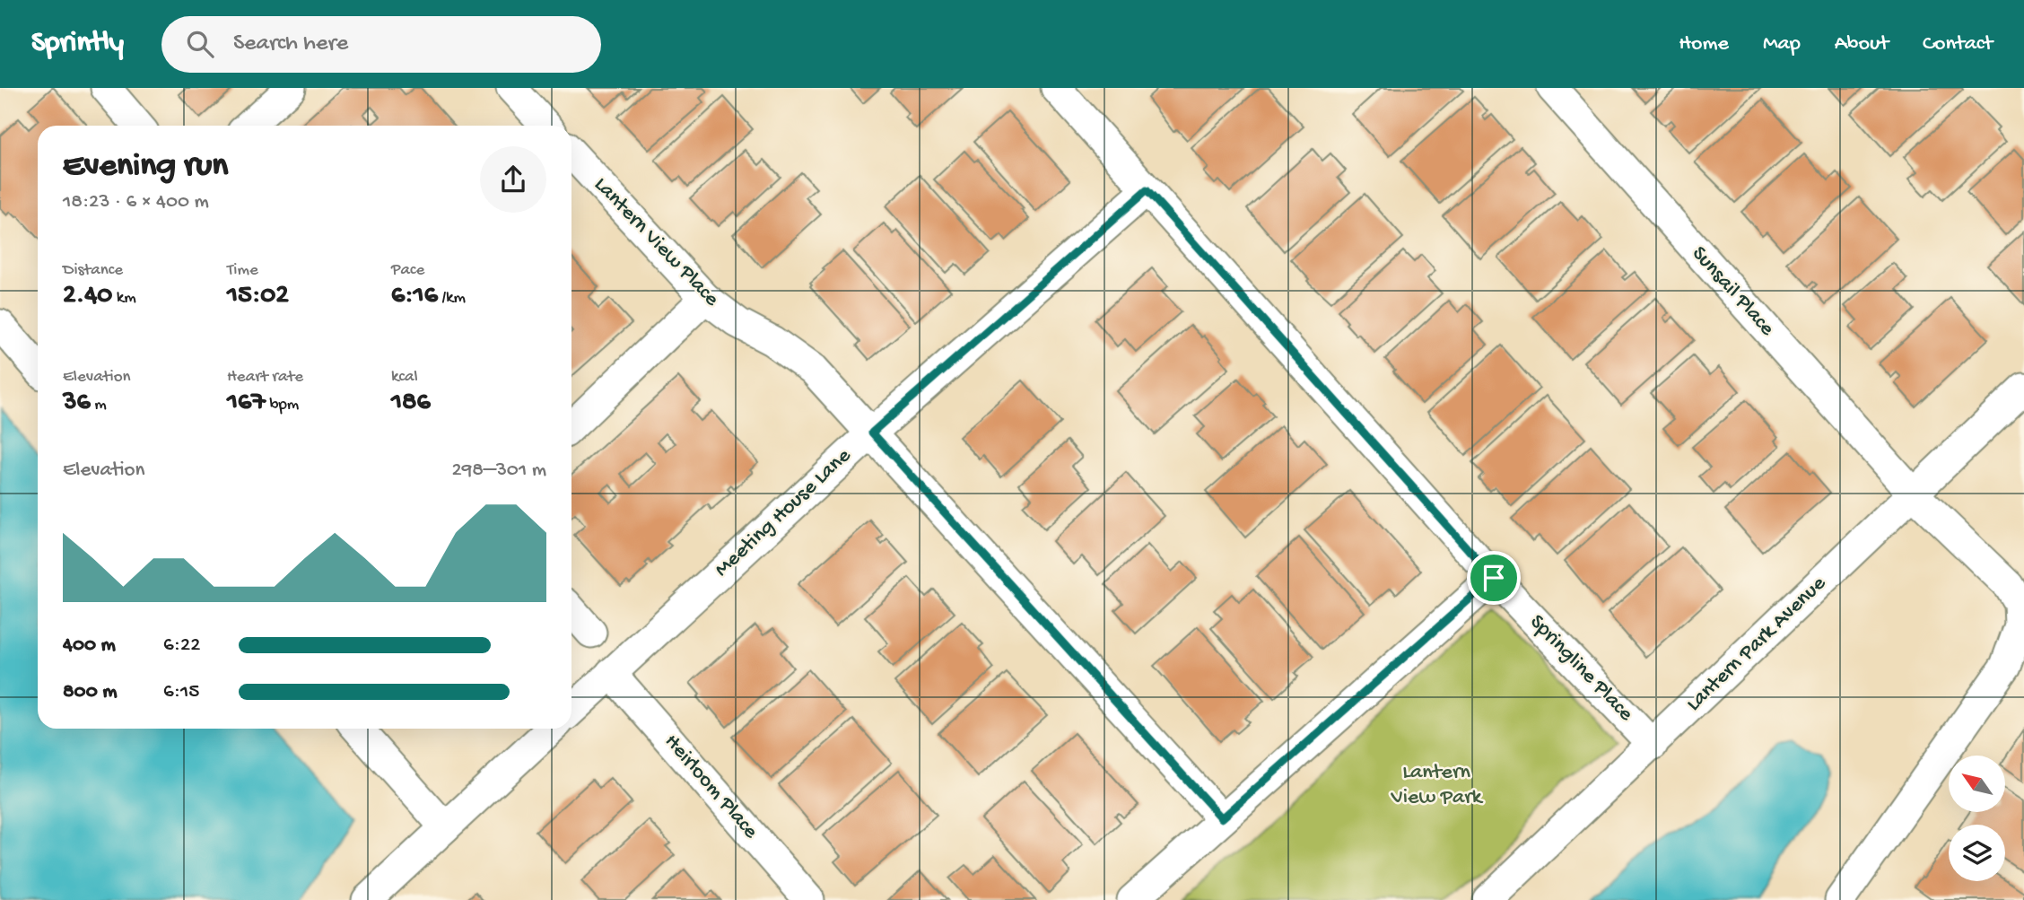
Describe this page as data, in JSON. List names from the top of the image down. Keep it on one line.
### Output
{"streets":{"street":["Lantern View Place","Sunsail Place","Meeting House Lane","Lantern Park Avenue","Springline Place","Heirloom Place"]},"crossings":[["Lantern View Place","Meeting House Lane"],["Sunsail Place","Lantern Park Avenue"],["Meeting House Lane","Springline Place"],["Meeting House Lane","Heirloom Place"],["Lantern Park Avenue","Springline Place"]],"parks":["Lantern View Park"],"north":"top left","page":{"header":"Sprintly","search":"Search here","nav":["Home","Map","About","Contact"],"heading":["Evening run","18:23 · 6 × 400 m"],"stats":[["Distance","2.40 km"],["Time","15:02"],["Pace","6:16 /km"],["Elevation","36 m"],["Heart rate","167 bpm"],["kcal","186"]],"chart":["Elevation","298–301 m"],"list":[{"name":"400 m","note":"6:22"},{"name":"800 m","note":"6:15"}]}}
